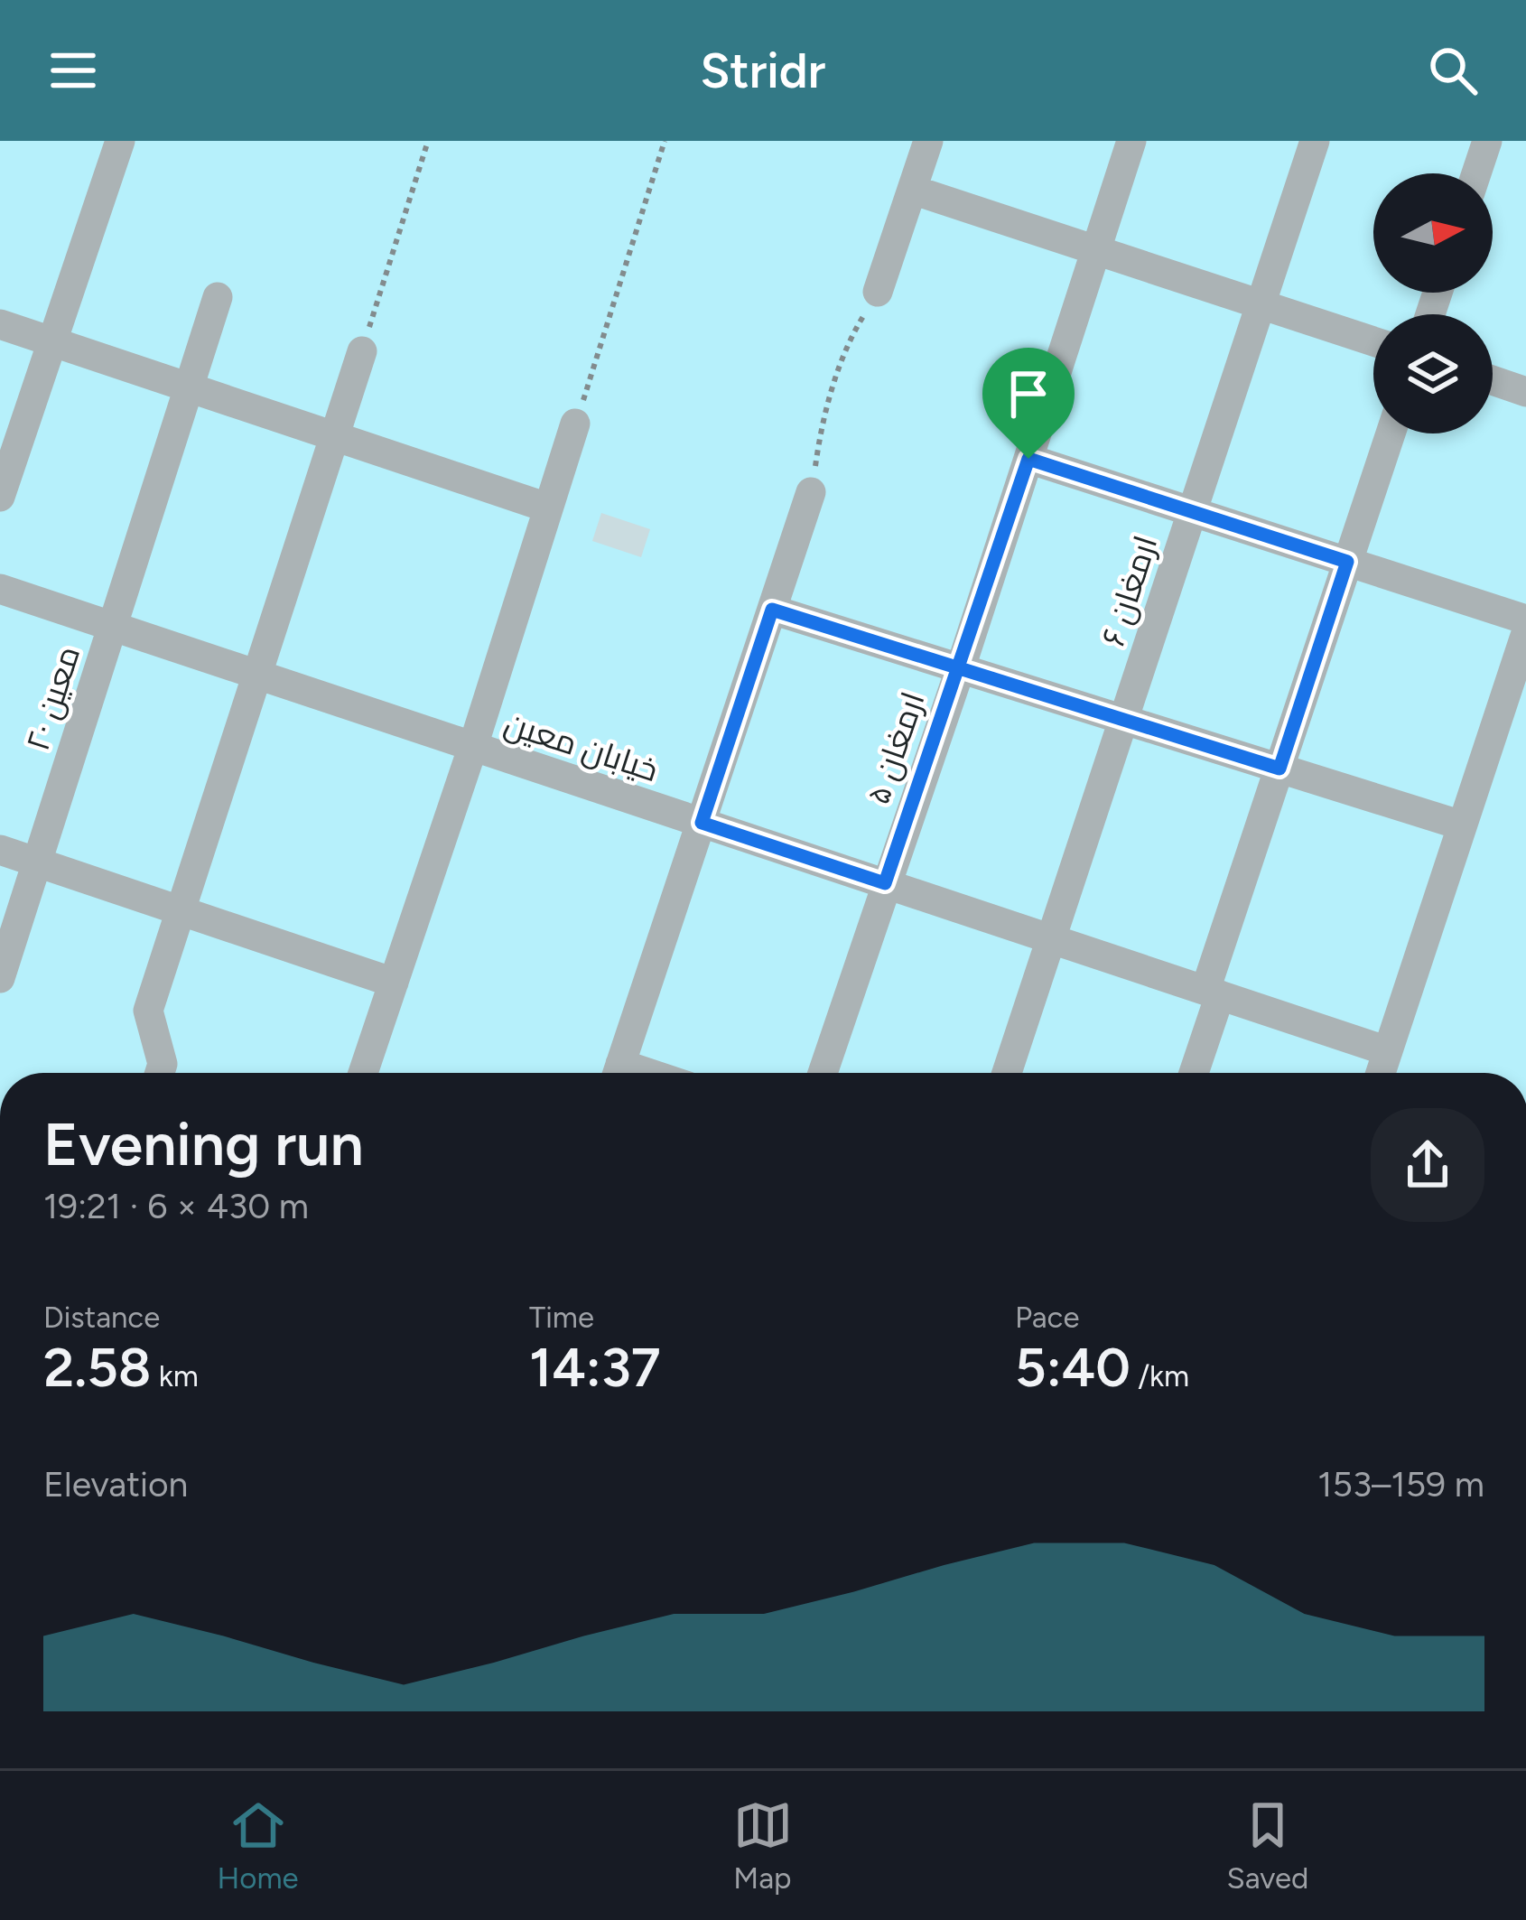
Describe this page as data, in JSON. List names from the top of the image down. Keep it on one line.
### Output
{"streets":{"street":["ارمغان ۶","معین ۲۰","خیابان معین","ارمغان ۵"]},"crossings":[["ارمغان ۶","خیابان معین"],["معین ۲۰","خیابان معین"],["خیابان معین","ارمغان ۵"]],"north":"right","page":{"header":"Stridr","heading":["Evening run","19:21 · 6 × 430 m"],"stats":[["Distance","2.58 km"],["Time","14:37"],["Pace","5:40 /km"]],"chart":["Elevation","153–159 m"],"tabs":["Home","Map","Saved"]}}
